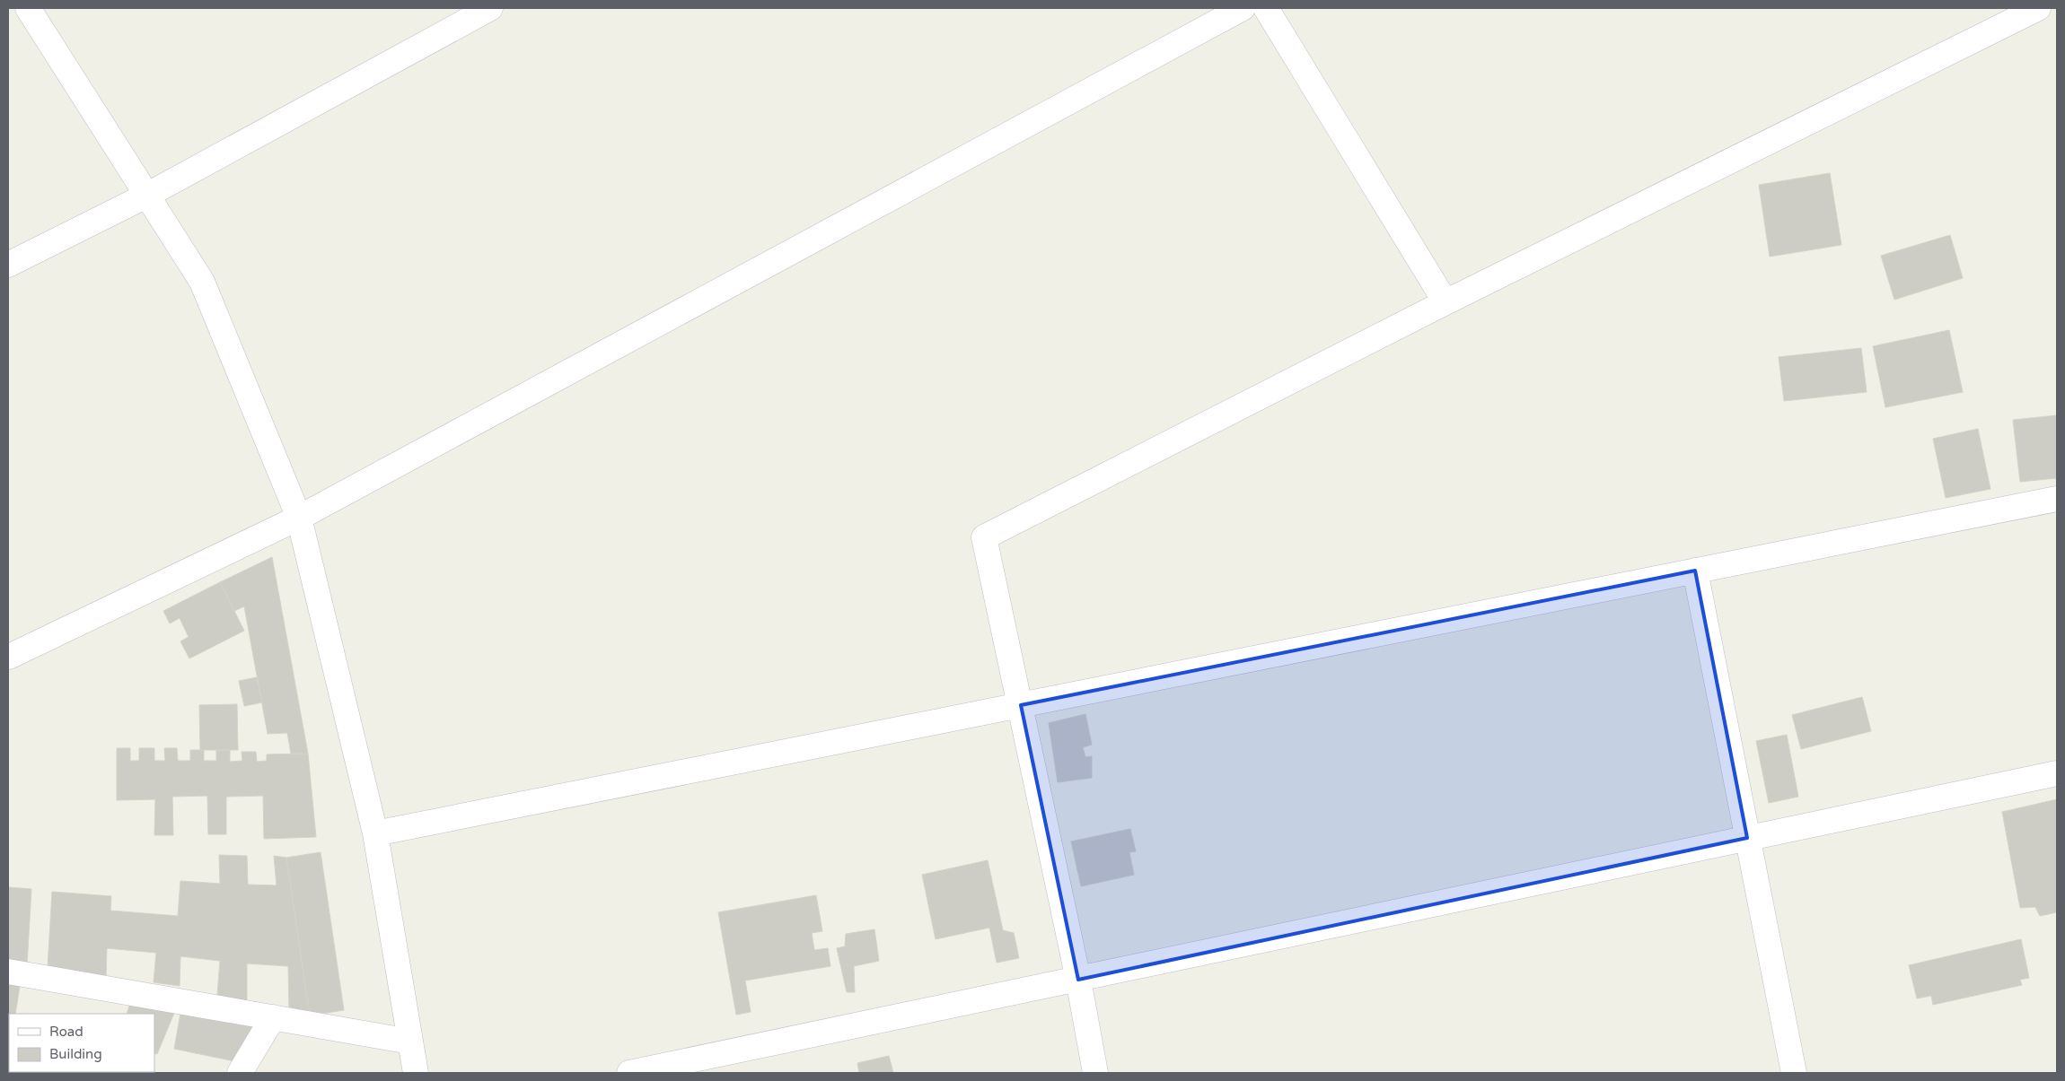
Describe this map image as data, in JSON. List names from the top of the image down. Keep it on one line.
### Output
{"legend":["Road","Building"]}
